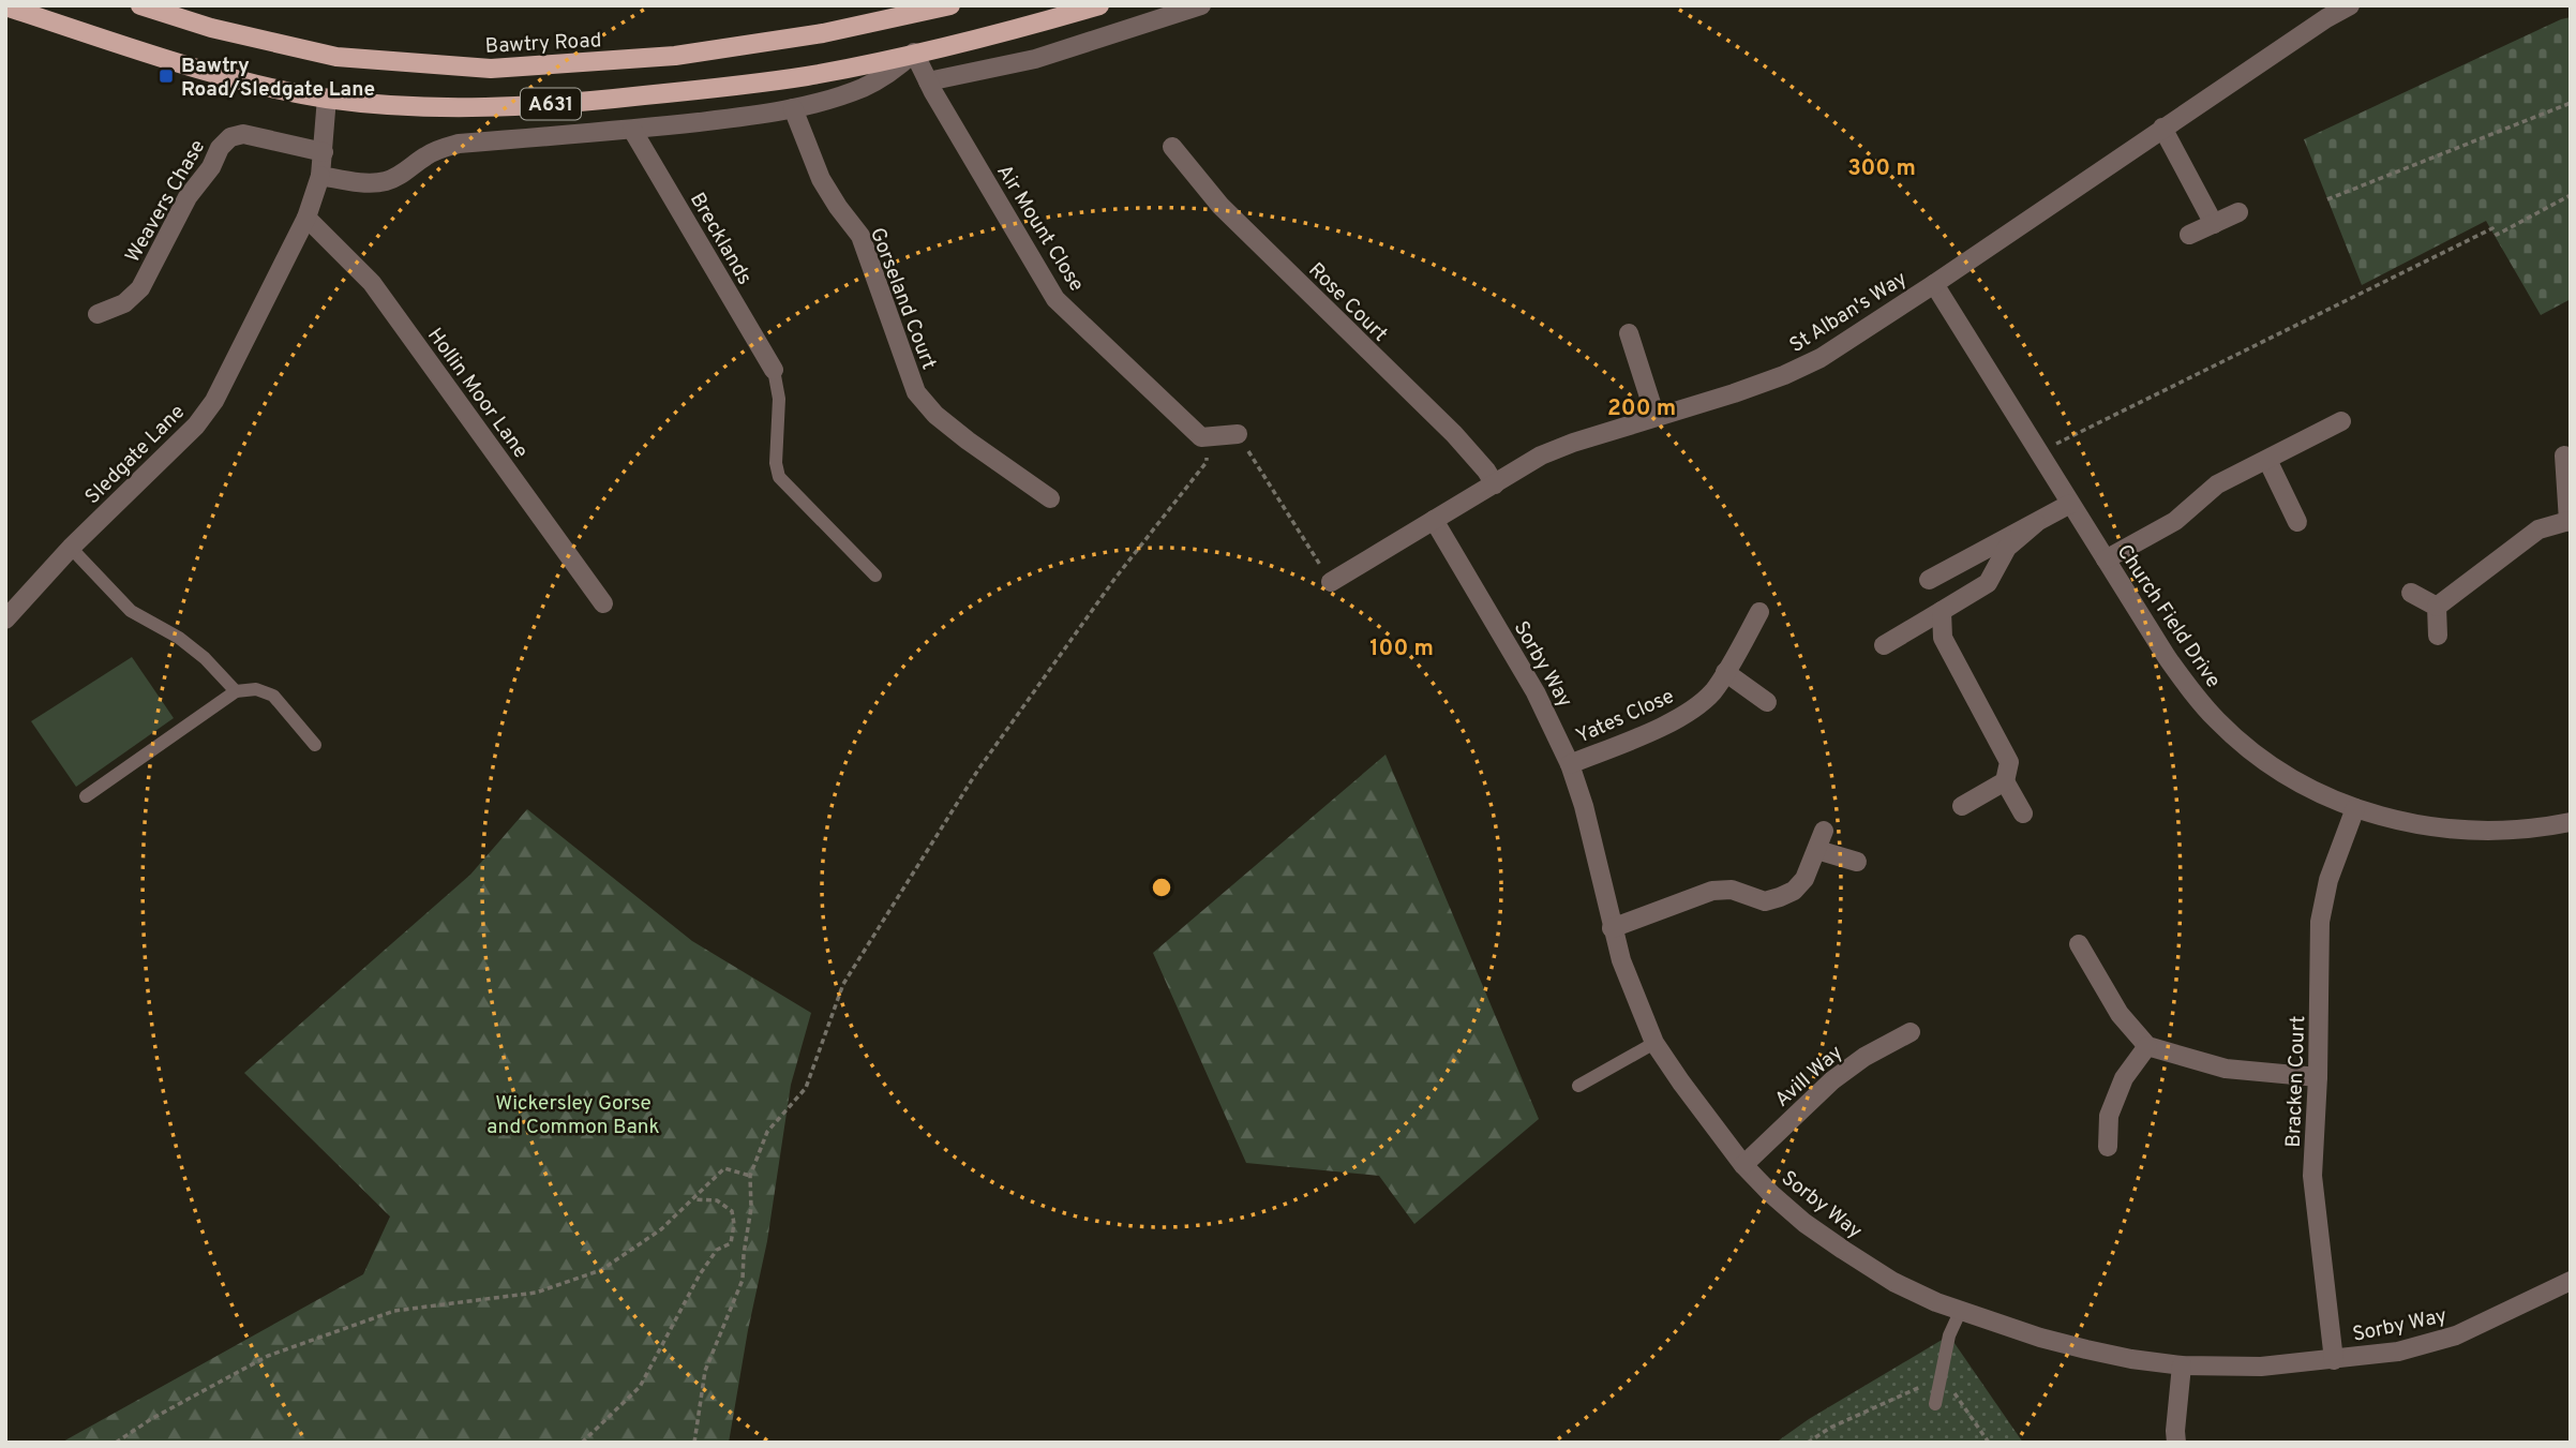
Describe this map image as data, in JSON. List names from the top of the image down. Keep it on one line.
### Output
{"streets":{"main road":["Bawtry Road","A631"],"street":["Weavers Chase","Air Mount Close","Brecklands","Gorseland Court","Rose Court","St Alban's Way","Hollin Moor Lane","Sledgate Lane","Church Field Drive","Sorby Way","Yates Close","Avill Way","Bracken Court"]},"crossings":[["A631","Air Mount Close"],["Rose Court","St Alban's Way"],["St Alban's Way","Church Field Drive"],["St Alban's Way","Sorby Way"],["Hollin Moor Lane","Sledgate Lane"],["Church Field Drive","Bracken Court"],["Sorby Way","Yates Close"],["Sorby Way","Avill Way"],["Sorby Way","Bracken Court"]],"parks":["Wickersley Gorse and Common Bank"],"places":{"transit":["Bawtry Road/Sledgate Lane"]},"rings":["300 m","200 m","100 m"]}
